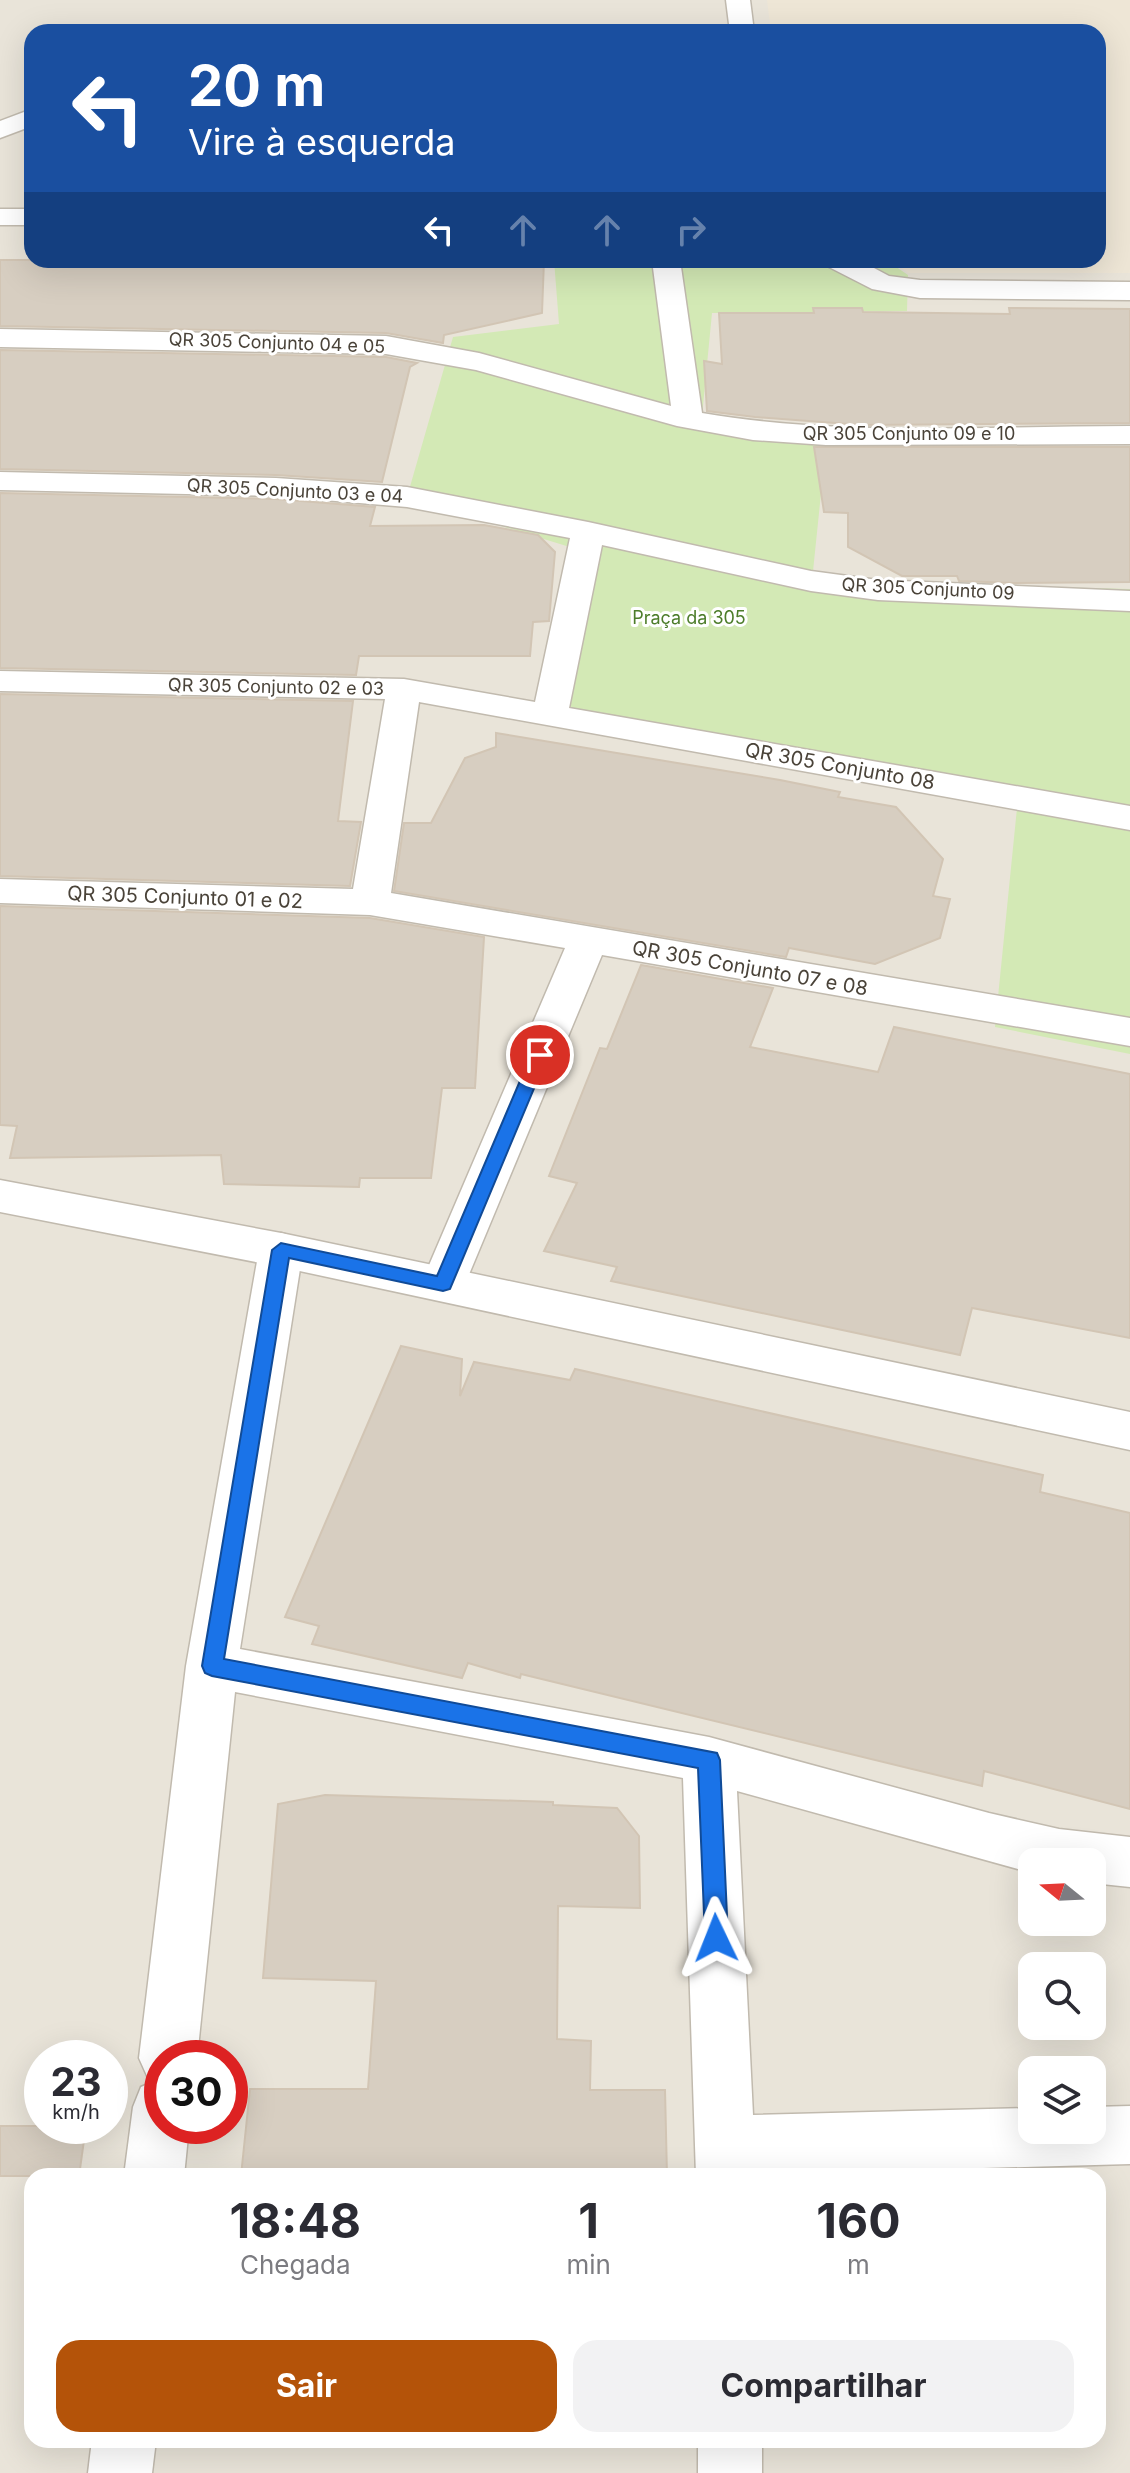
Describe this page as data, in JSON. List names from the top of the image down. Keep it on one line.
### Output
{"streets":{"street":["QR 305 Conjunto 04 e 05","QR 305 Conjunto 09 e 10","QR 305 Conjunto 03 e 04","QR 305 Conjunto 09","QR 305 Conjunto 02 e 03","QR 305 Conjunto 08","QR 305 Conjunto 01 e 02","QR 305 Conjunto 07 e 08"]},"crossings":[["QR 305 Conjunto 04 e 05","QR 305 Conjunto 09 e 10"],["QR 305 Conjunto 03 e 04","QR 305 Conjunto 09"],["QR 305 Conjunto 02 e 03","QR 305 Conjunto 08"],["QR 305 Conjunto 01 e 02","QR 305 Conjunto 07 e 08"]],"parks":["Praça da 305"],"north":"left","page":{"turn":["20 m","Vire à esquerda"],"speed":"23 km/h","limit":"30","eta":["18:48","Chegada","1","min","160","m"],"buttons":["Sair","Compartilhar"]}}
